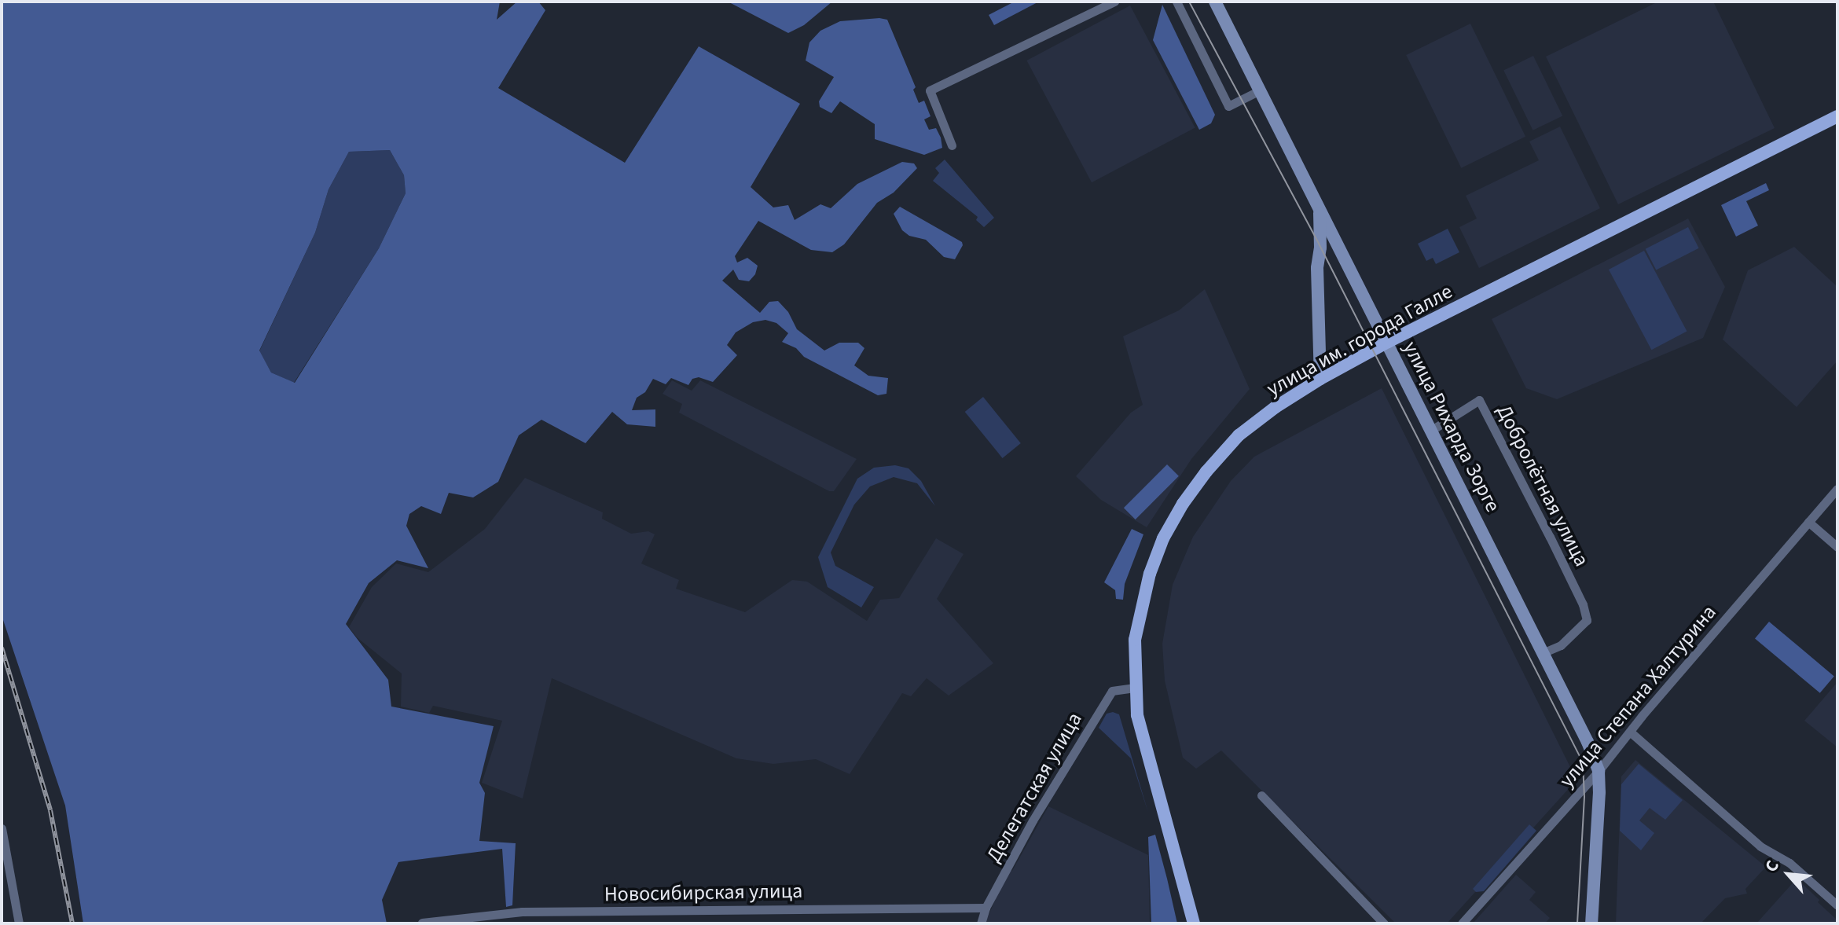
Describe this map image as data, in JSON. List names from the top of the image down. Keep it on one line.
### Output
{"streets":{"main road":["улица им. города Галле","улица Рихарда Зорге"],"street":["Добролётная улица","улица Степана Халтурина","Делегатская улица","Новосибирская улица"]},"crossings":[["улица им. города Галле","улица Рихарда Зорге"],["улица им. города Галле","Делегатская улица"],["улица Рихарда Зорге","Добролётная улица"],["улица Рихарда Зорге","улица Степана Халтурина"],["Делегатская улица","Новосибирская улица"]],"north":"top left"}
